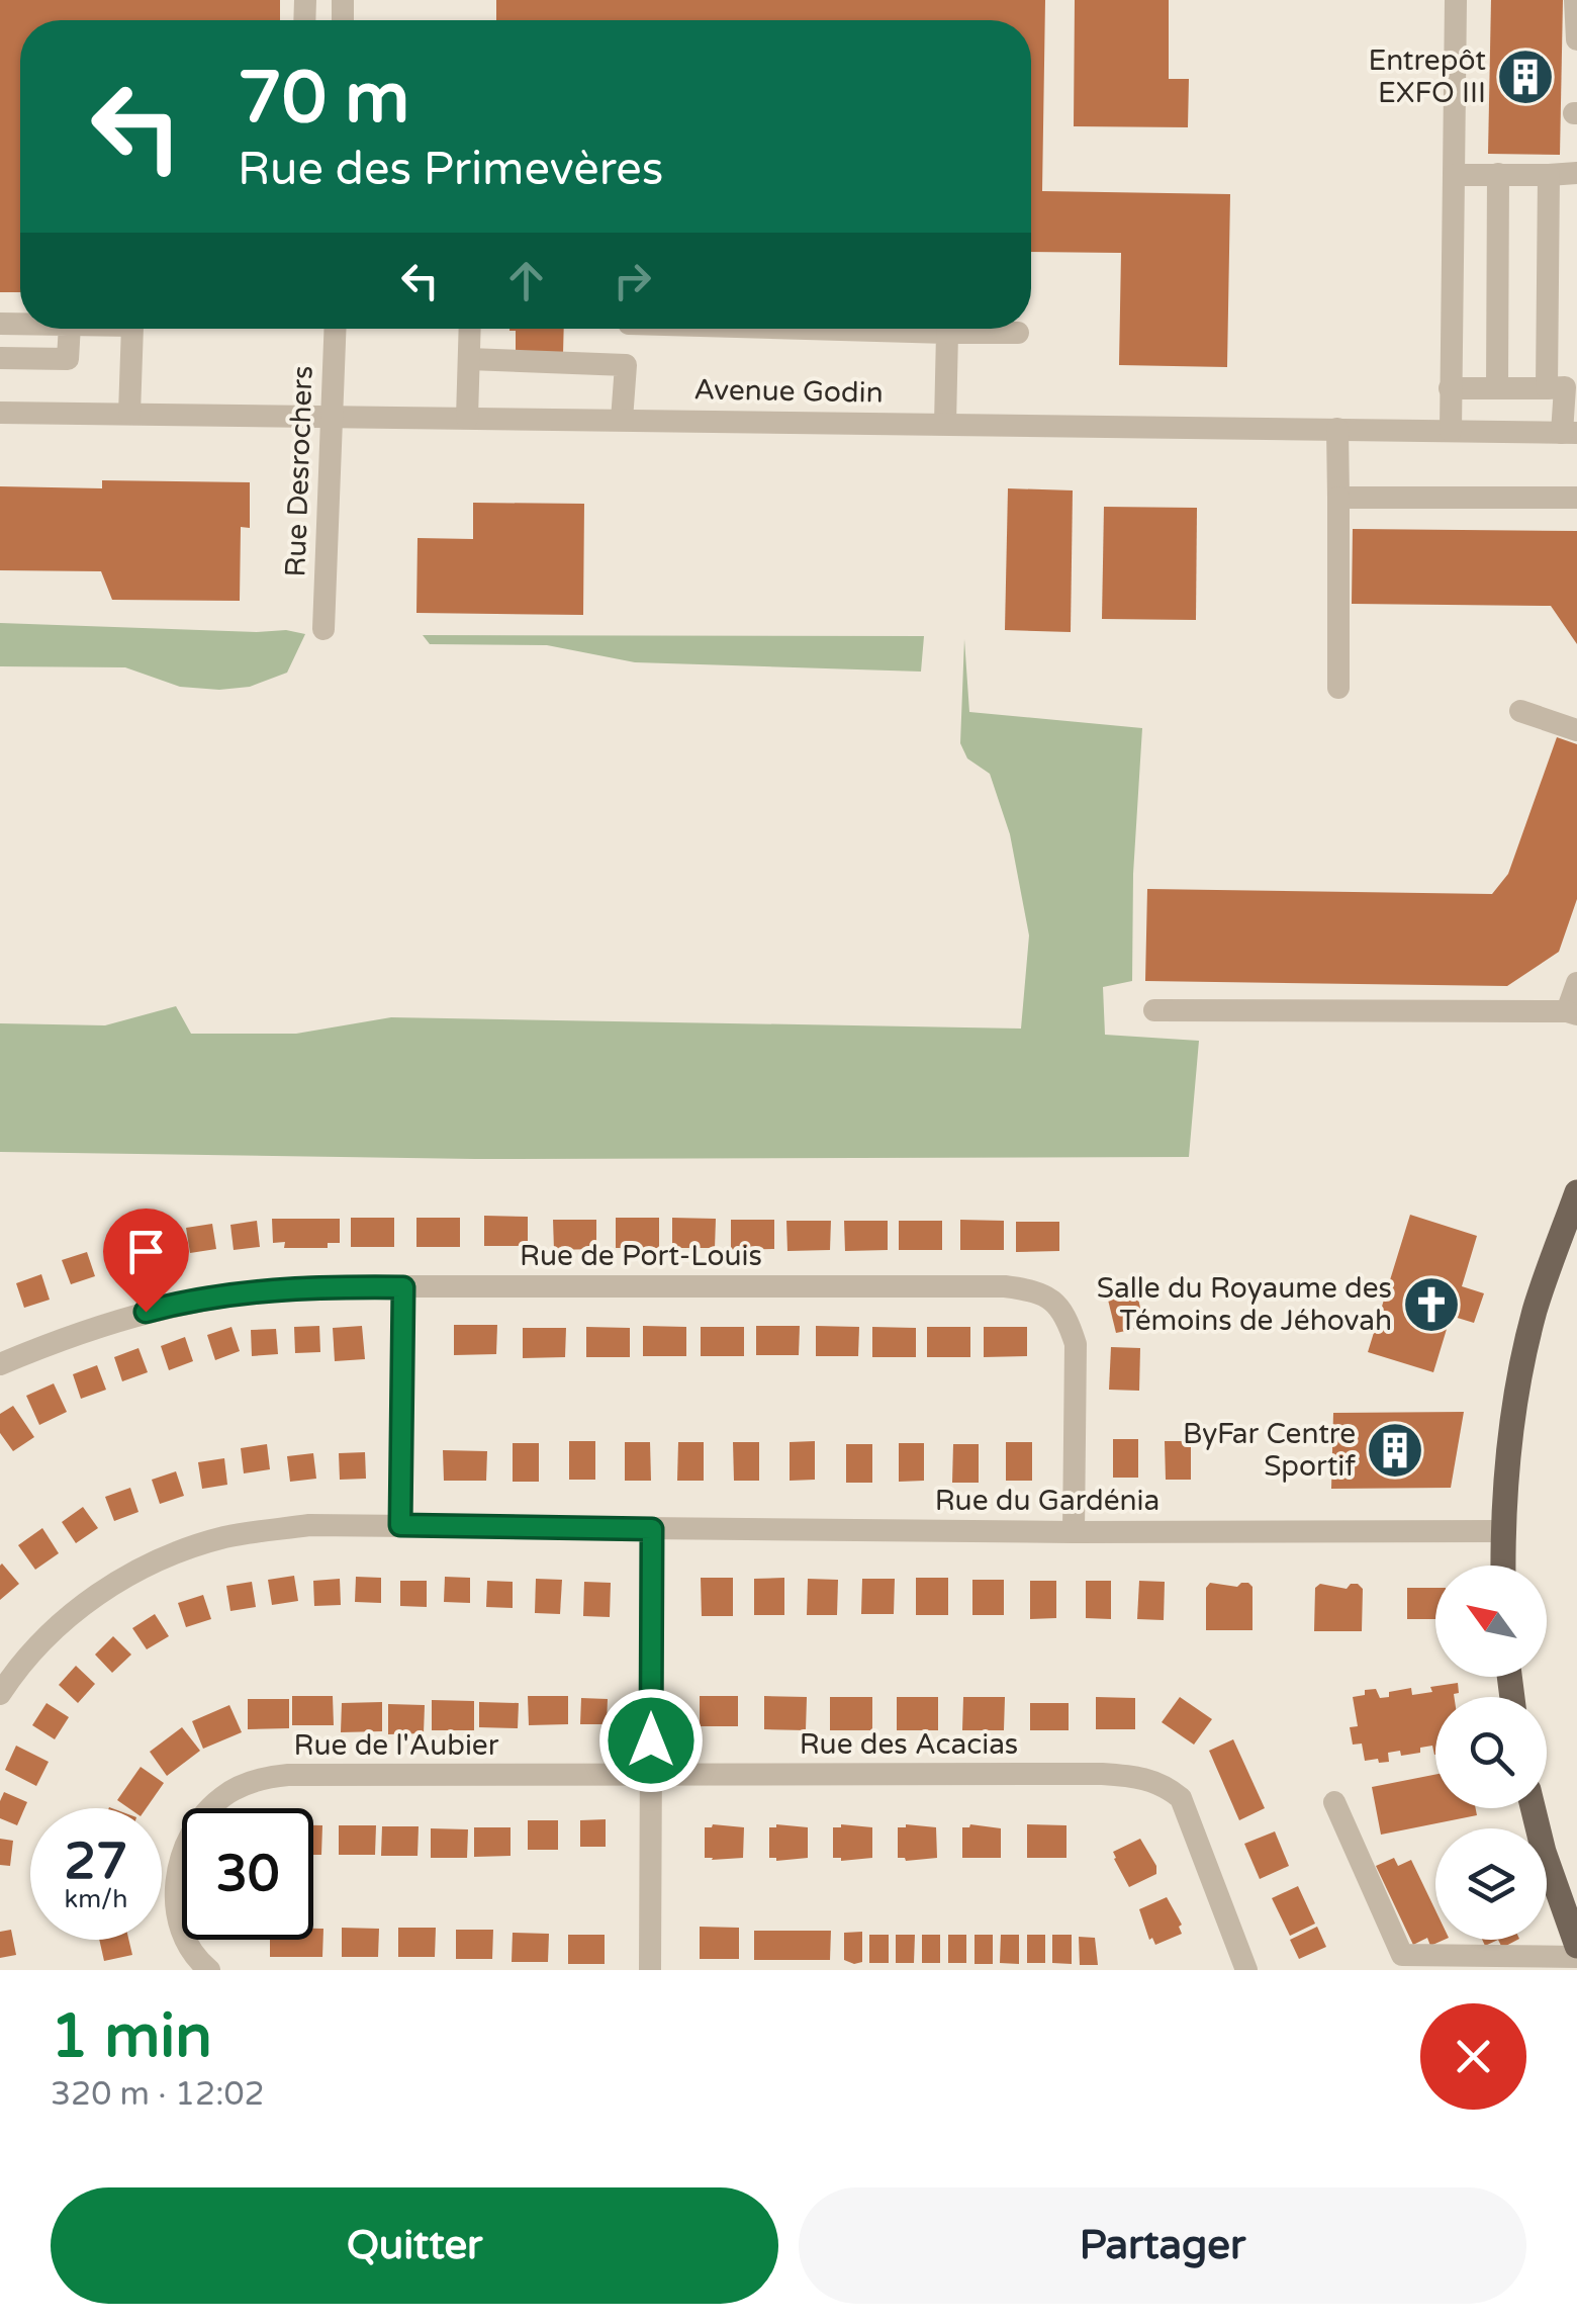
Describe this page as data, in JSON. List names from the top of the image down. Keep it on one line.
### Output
{"streets":{"street":["Avenue Godin","Rue Desrochers","Rue de Port-Louis","Rue du Gardénia","Rue des Acacias","Rue de l'Aubier"]},"crossings":[["Avenue Godin","Rue Desrochers"],["Rue de Port-Louis","Rue du Gardénia"],["Rue des Acacias","Rue de l'Aubier"]],"places":{"building":["Entrepôt EXFO III","ByFar Centre Sportif"],"church":["Salle du Royaume des Témoins de Jéhovah"]},"north":"top left","page":{"turn":["70 m","Rue des Primevères"],"speed":"27 km/h","limit":"30","heading":["1 min","320 m · 12:02"],"buttons":["Quitter","Partager"]}}
